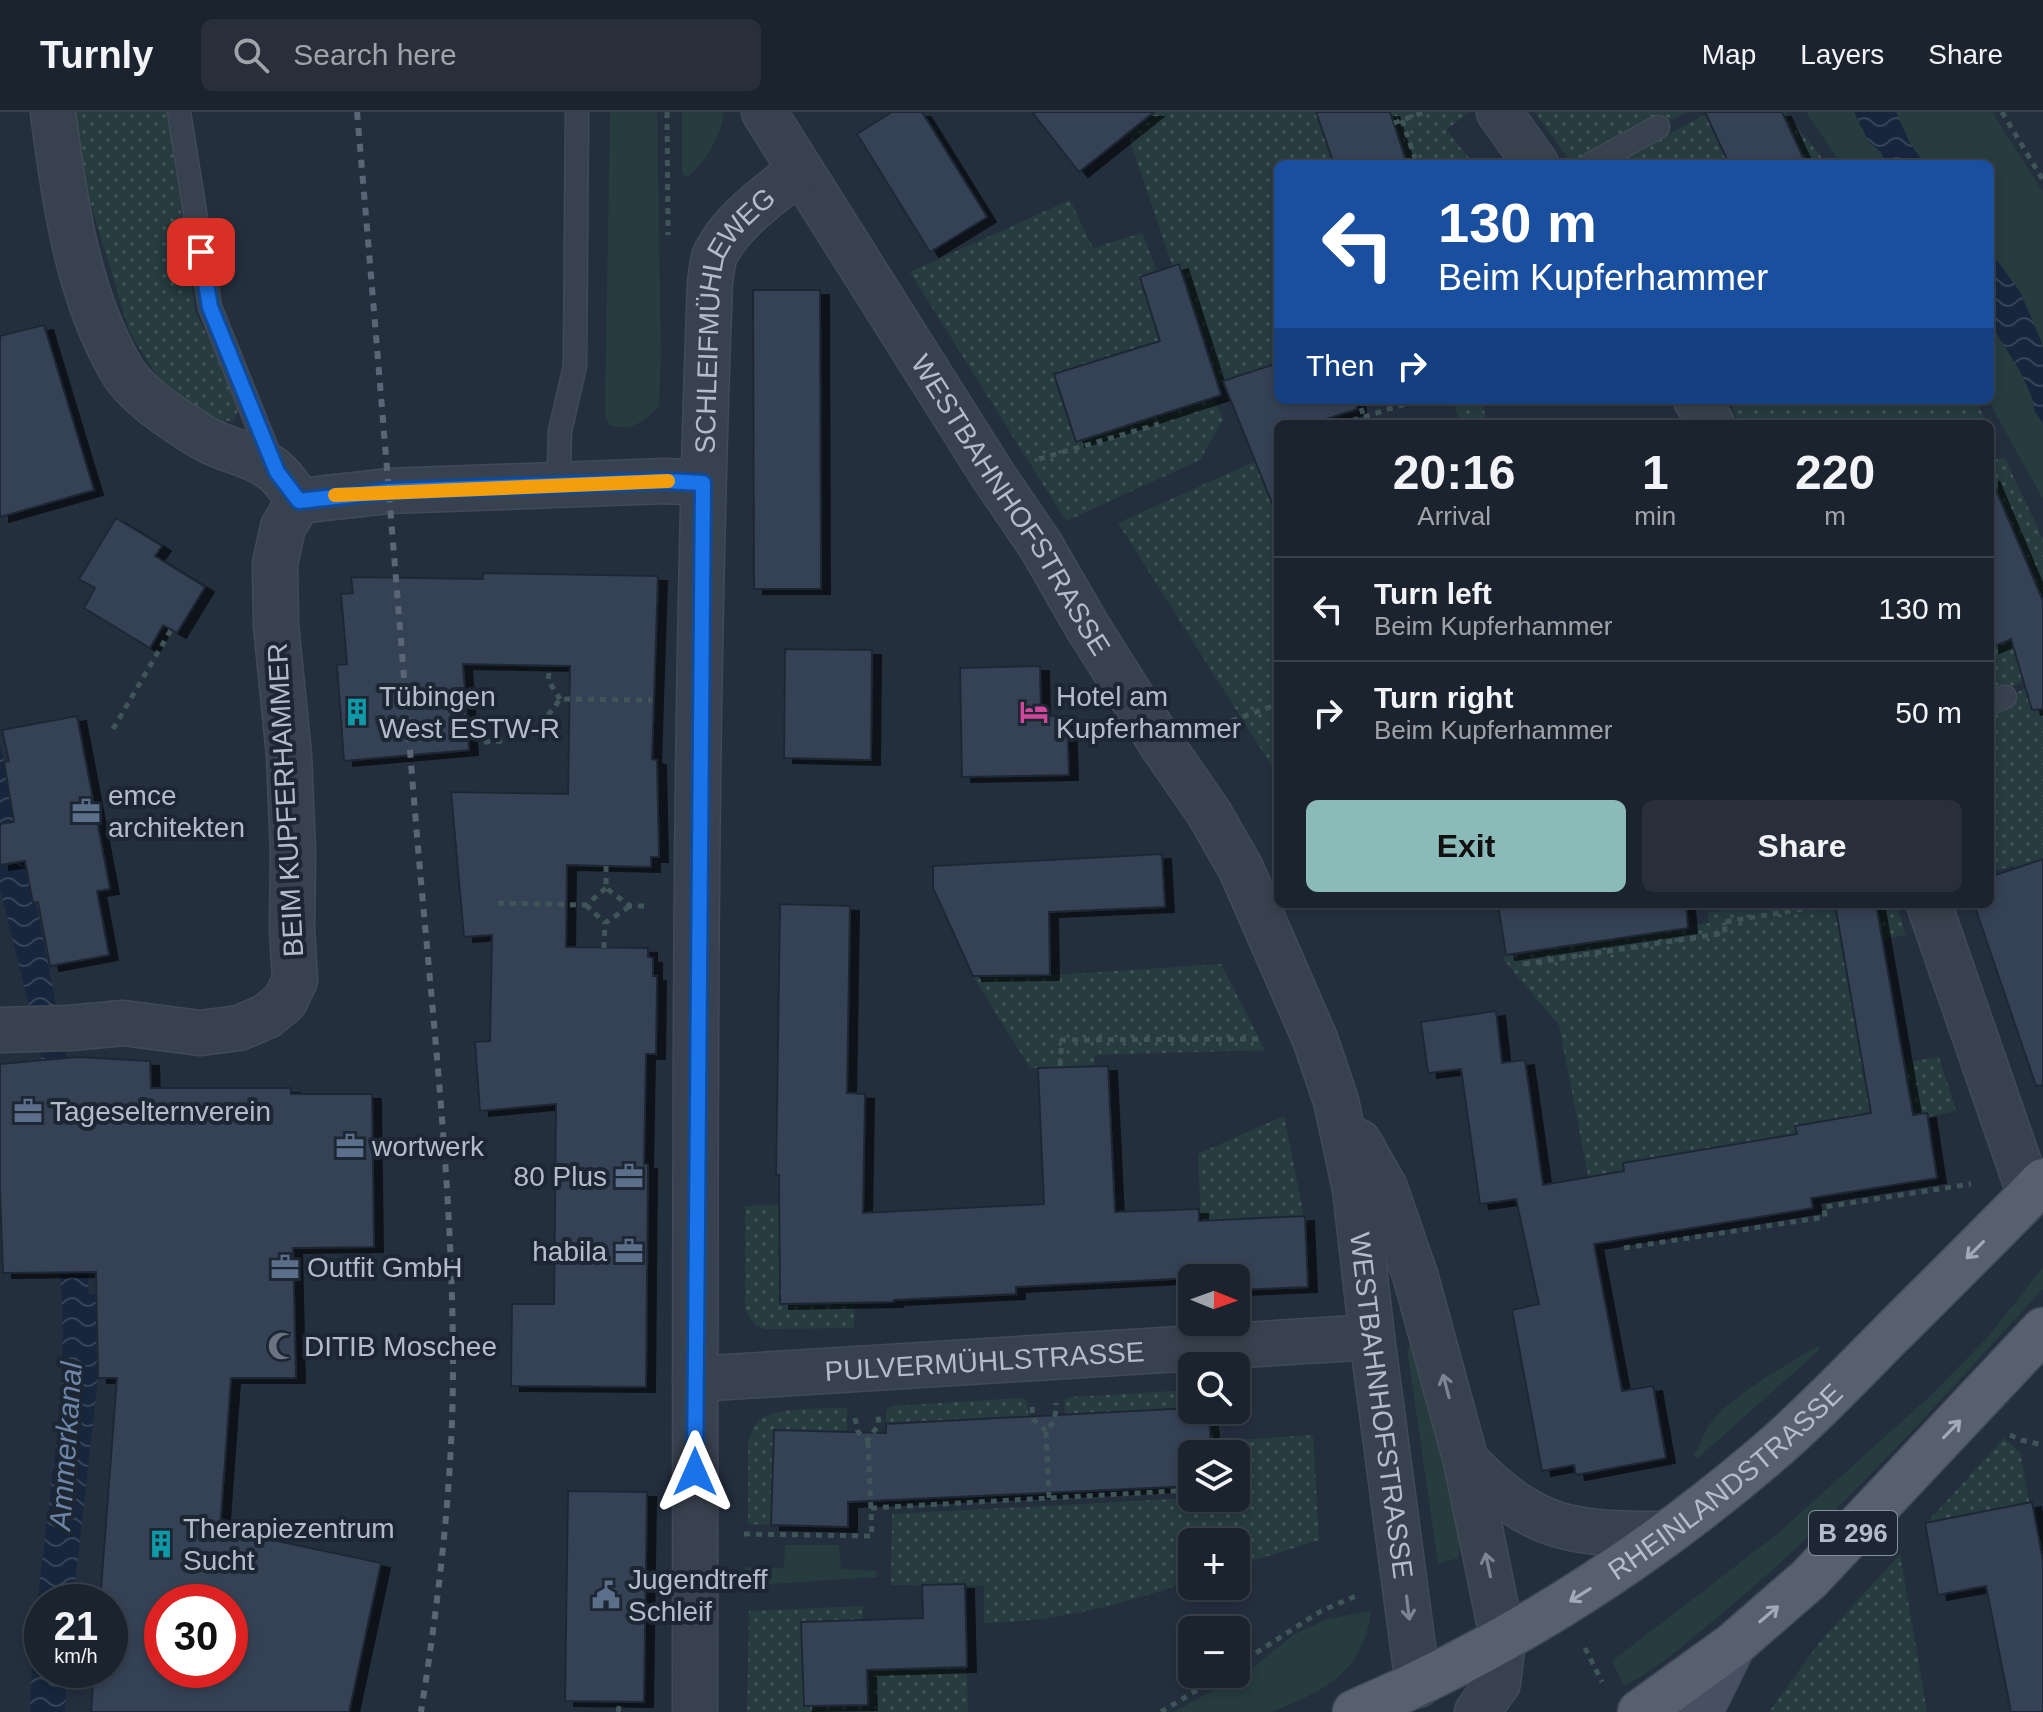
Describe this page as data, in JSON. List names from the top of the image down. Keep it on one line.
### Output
{"streets":{"main road":["RHEINLANDSTRASSE","B 296"],"street":["SCHLEIFMÜHLEWEG","WESTBAHNHOFSTRASSE","BEIM KUPFERHAMMER","PULVERMÜHLSTRASSE"]},"crossings":[["SCHLEIFMÜHLEWEG","WESTBAHNHOFSTRASSE"],["SCHLEIFMÜHLEWEG","PULVERMÜHLSTRASSE"],["WESTBAHNHOFSTRASSE","PULVERMÜHLSTRASSE"],["WESTBAHNHOFSTRASSE","RHEINLANDSTRASSE"]],"water":["Ammerkanal"],"places":{"building":["Tübingen West ESTW-R","Therapiezentrum Sucht"],"hotel":["Hotel am Kupferhammer"],"office":["emce architekten","Tageselternverein","wortwerk","80 Plus","habila","Outfit GmbH"],"mosque":["DITIB Moschee"],"public building":["Jugendtreff Schleif"]},"north":"right","page":{"header":"Turnly","search":"Search here","nav":["Map","Layers","Share"],"turn":["130 m","Beim Kupferhammer"],"then":"Then","eta":["20:16","Arrival","1","min","220","m"],"list":[{"name":"Turn left","note":"Beim Kupferhammer","value":"130 m"},{"name":"Turn right","note":"Beim Kupferhammer","value":"50 m"}],"buttons":["Exit","Share"],"map_buttons":["+","−"],"speed":"21 km/h","limit":"30"}}
